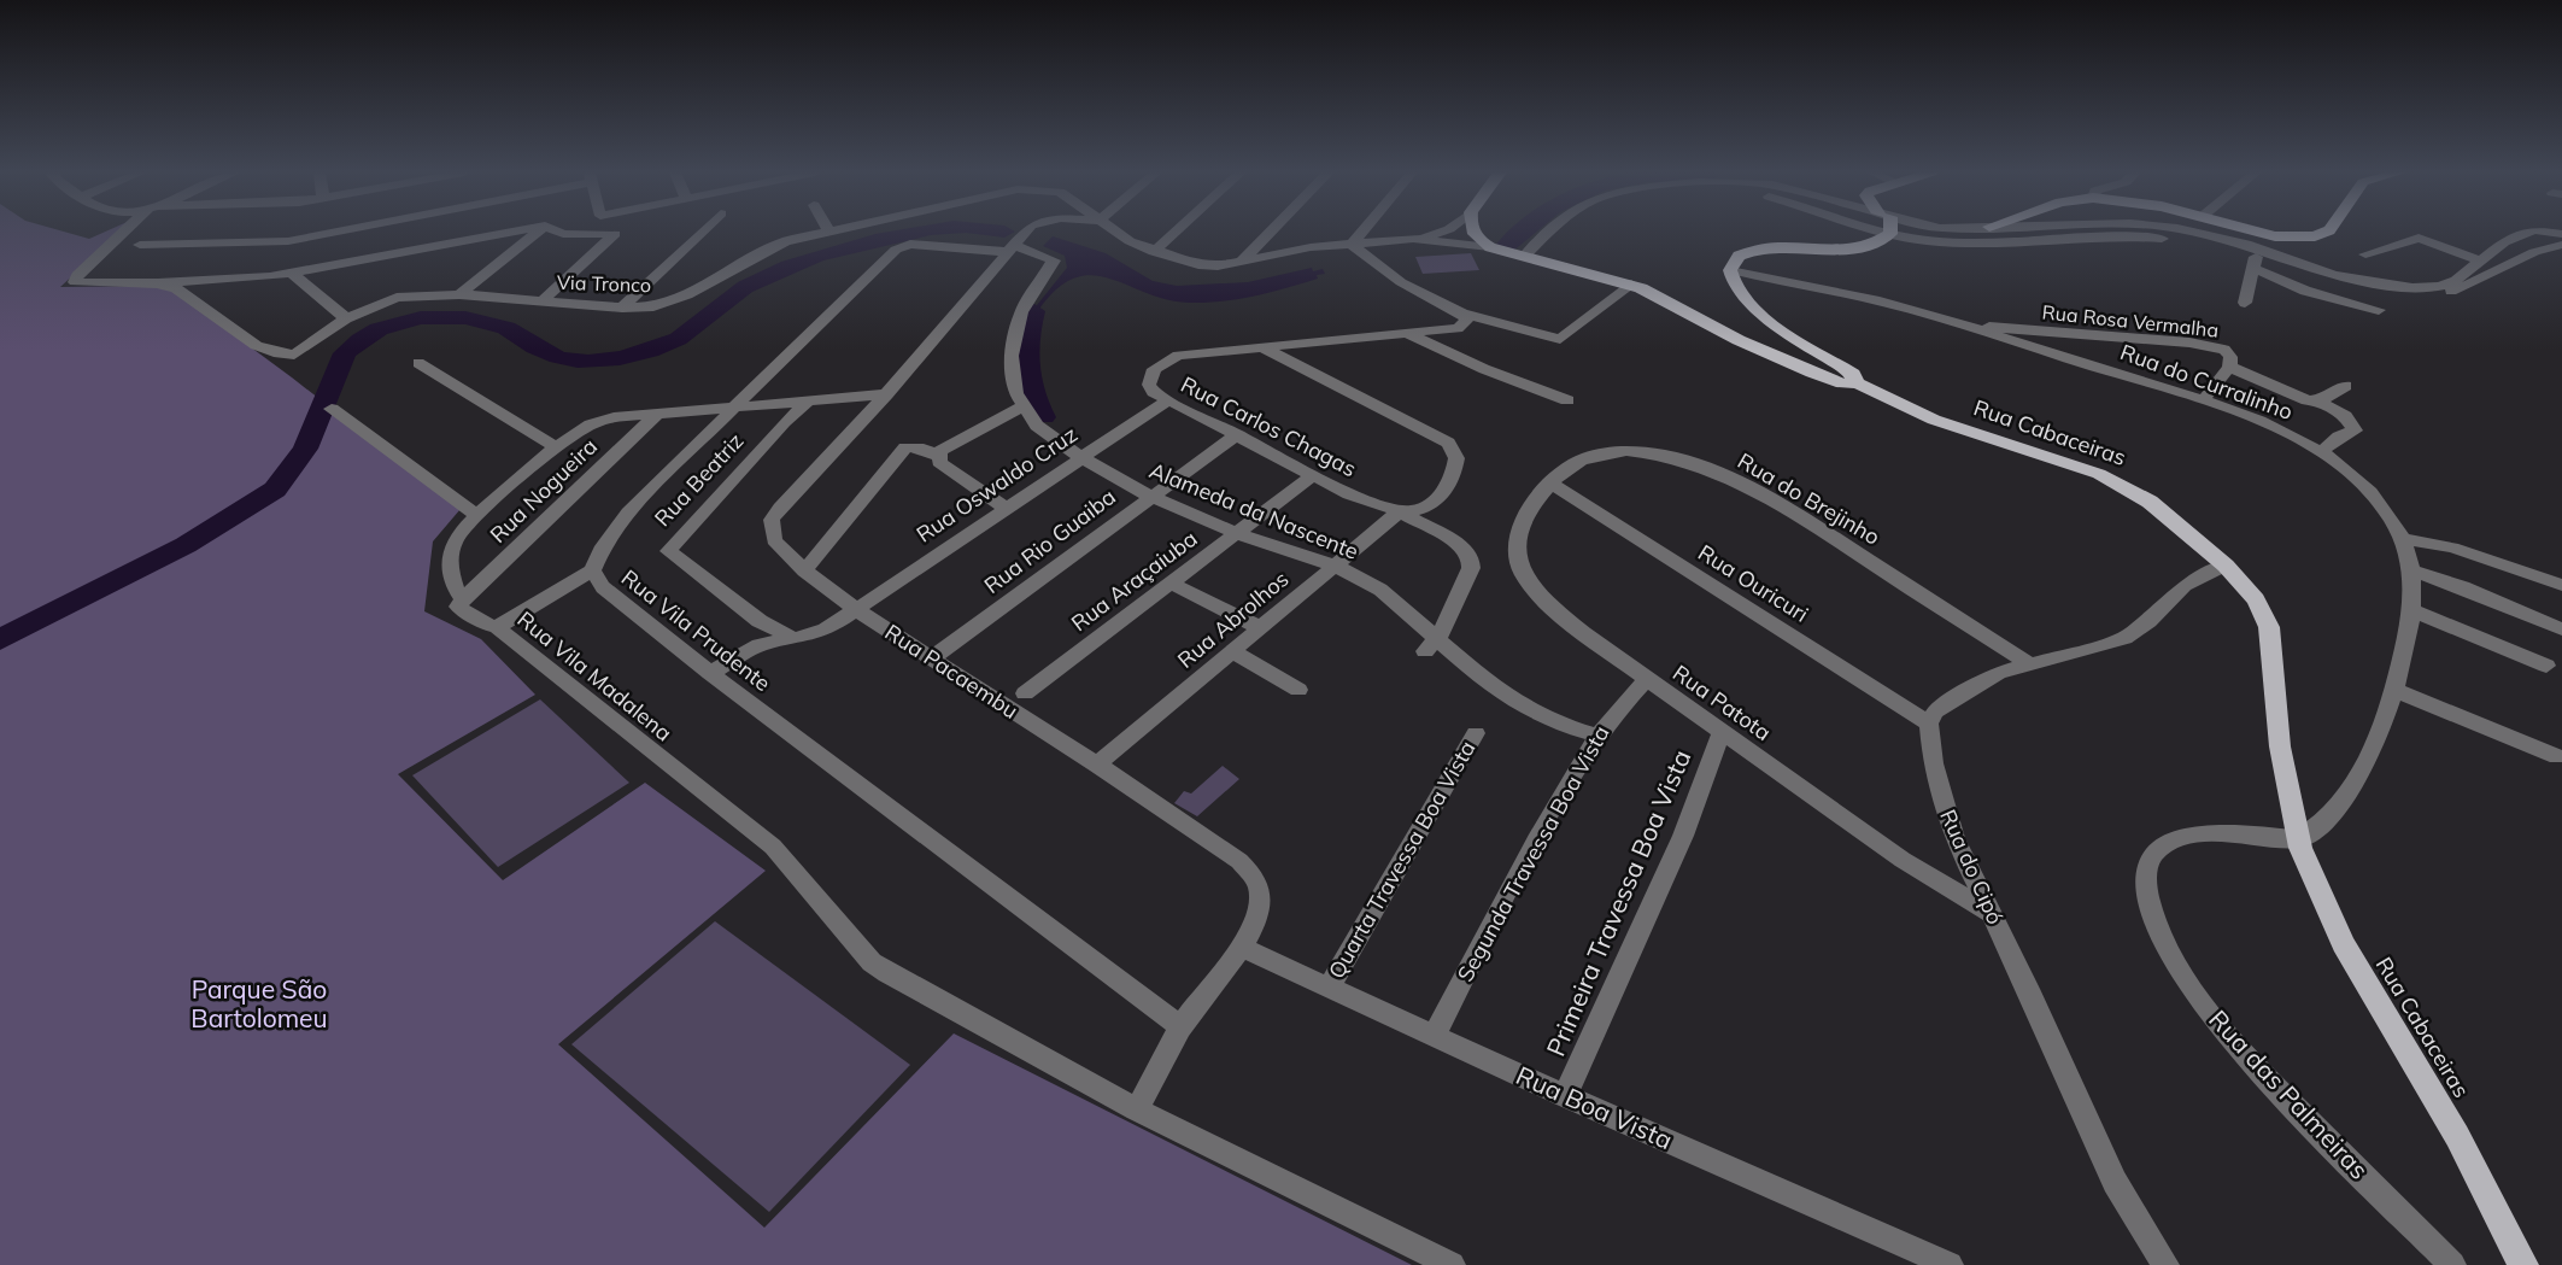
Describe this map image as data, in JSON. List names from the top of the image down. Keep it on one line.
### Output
{"streets":{"main road":["Rua Cabaceiras"],"street":["Via Tronco","Rua Rosa Vermalha","Rua do Curralinho","Rua Carlos Chagas","Rua Beatriz","Rua Oswaldo Cruz","Rua Nogueira","Rua do Brejinho","Alameda da Nascente","Rua Rio Guaiba","Rua Araçaiuba","Rua Ouricuri","Rua Abrolhos","Rua Vila Prudente","Rua Pacaembu","Rua Vila Madalena","Rua Patota","Segunda Travessa Boa Vista","Quarta Travessa Boa Vista","Rua do Cipó","Primeira Travessa Boa Vista","Rua das Palmeiras","Rua Boa Vista"]},"crossings":[["Via Tronco","Rua Cabaceiras"],["Rua Rosa Vermalha","Rua do Curralinho"],["Rua do Curralinho","Rua Cabaceiras"],["Rua do Curralinho","Rua das Palmeiras"],["Rua Carlos Chagas","Rua Oswaldo Cruz"],["Rua Carlos Chagas","Alameda da Nascente"],["Rua Carlos Chagas","Rua Rio Guaiba"],["Rua Carlos Chagas","Rua Araçaiuba"],["Rua Carlos Chagas","Rua Abrolhos"],["Rua Cabaceiras","Rua das Palmeiras"],["Rua Beatriz","Rua Vila Madalena"],["Rua Oswaldo Cruz","Alameda da Nascente"],["Rua Oswaldo Cruz","Rua Pacaembu"],["Rua Nogueira","Rua Vila Madalena"],["Rua do Brejinho","Rua Ouricuri"],["Rua do Brejinho","Rua Patota"],["Alameda da Nascente","Rua Rio Guaiba"],["Alameda da Nascente","Rua Araçaiuba"],["Alameda da Nascente","Rua Abrolhos"],["Alameda da Nascente","Segunda Travessa Boa Vista"],["Rua Rio Guaiba","Rua Pacaembu"],["Rua Ouricuri","Rua Patota"],["Rua Ouricuri","Rua do Cipó"],["Rua Abrolhos","Rua Pacaembu"],["Rua Vila Prudente","Rua Pacaembu"],["Rua Vila Prudente","Rua Vila Madalena"],["Rua Pacaembu","Rua Vila Madalena"],["Rua Pacaembu","Rua Boa Vista"],["Rua Patota","Segunda Travessa Boa Vista"],["Rua Patota","Rua do Cipó"],["Rua Patota","Primeira Travessa Boa Vista"],["Segunda Travessa Boa Vista","Rua Boa Vista"],["Quarta Travessa Boa Vista","Rua Boa Vista"],["Primeira Travessa Boa Vista","Rua Boa Vista"]],"parks":["Parque São Bartolomeu"]}
